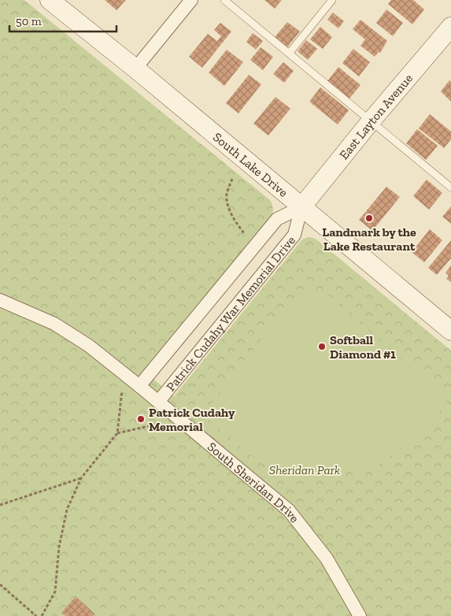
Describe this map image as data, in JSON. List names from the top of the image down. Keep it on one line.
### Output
{"streets":{"main road":["East Layton Avenue","South Lake Drive"],"street":["Patrick Cudahy War Memorial Drive","South Sheridan Drive"]},"crossings":[["East Layton Avenue","South Lake Drive"],["East Layton Avenue","Patrick Cudahy War Memorial Drive"],["South Lake Drive","Patrick Cudahy War Memorial Drive"],["Patrick Cudahy War Memorial Drive","South Sheridan Drive"]],"parks":["Sheridan Park"],"places":["Landmark by the Lake Restaurant","Softball Diamond #1","Patrick Cudahy Memorial"],"scale_bar":"50 m"}
